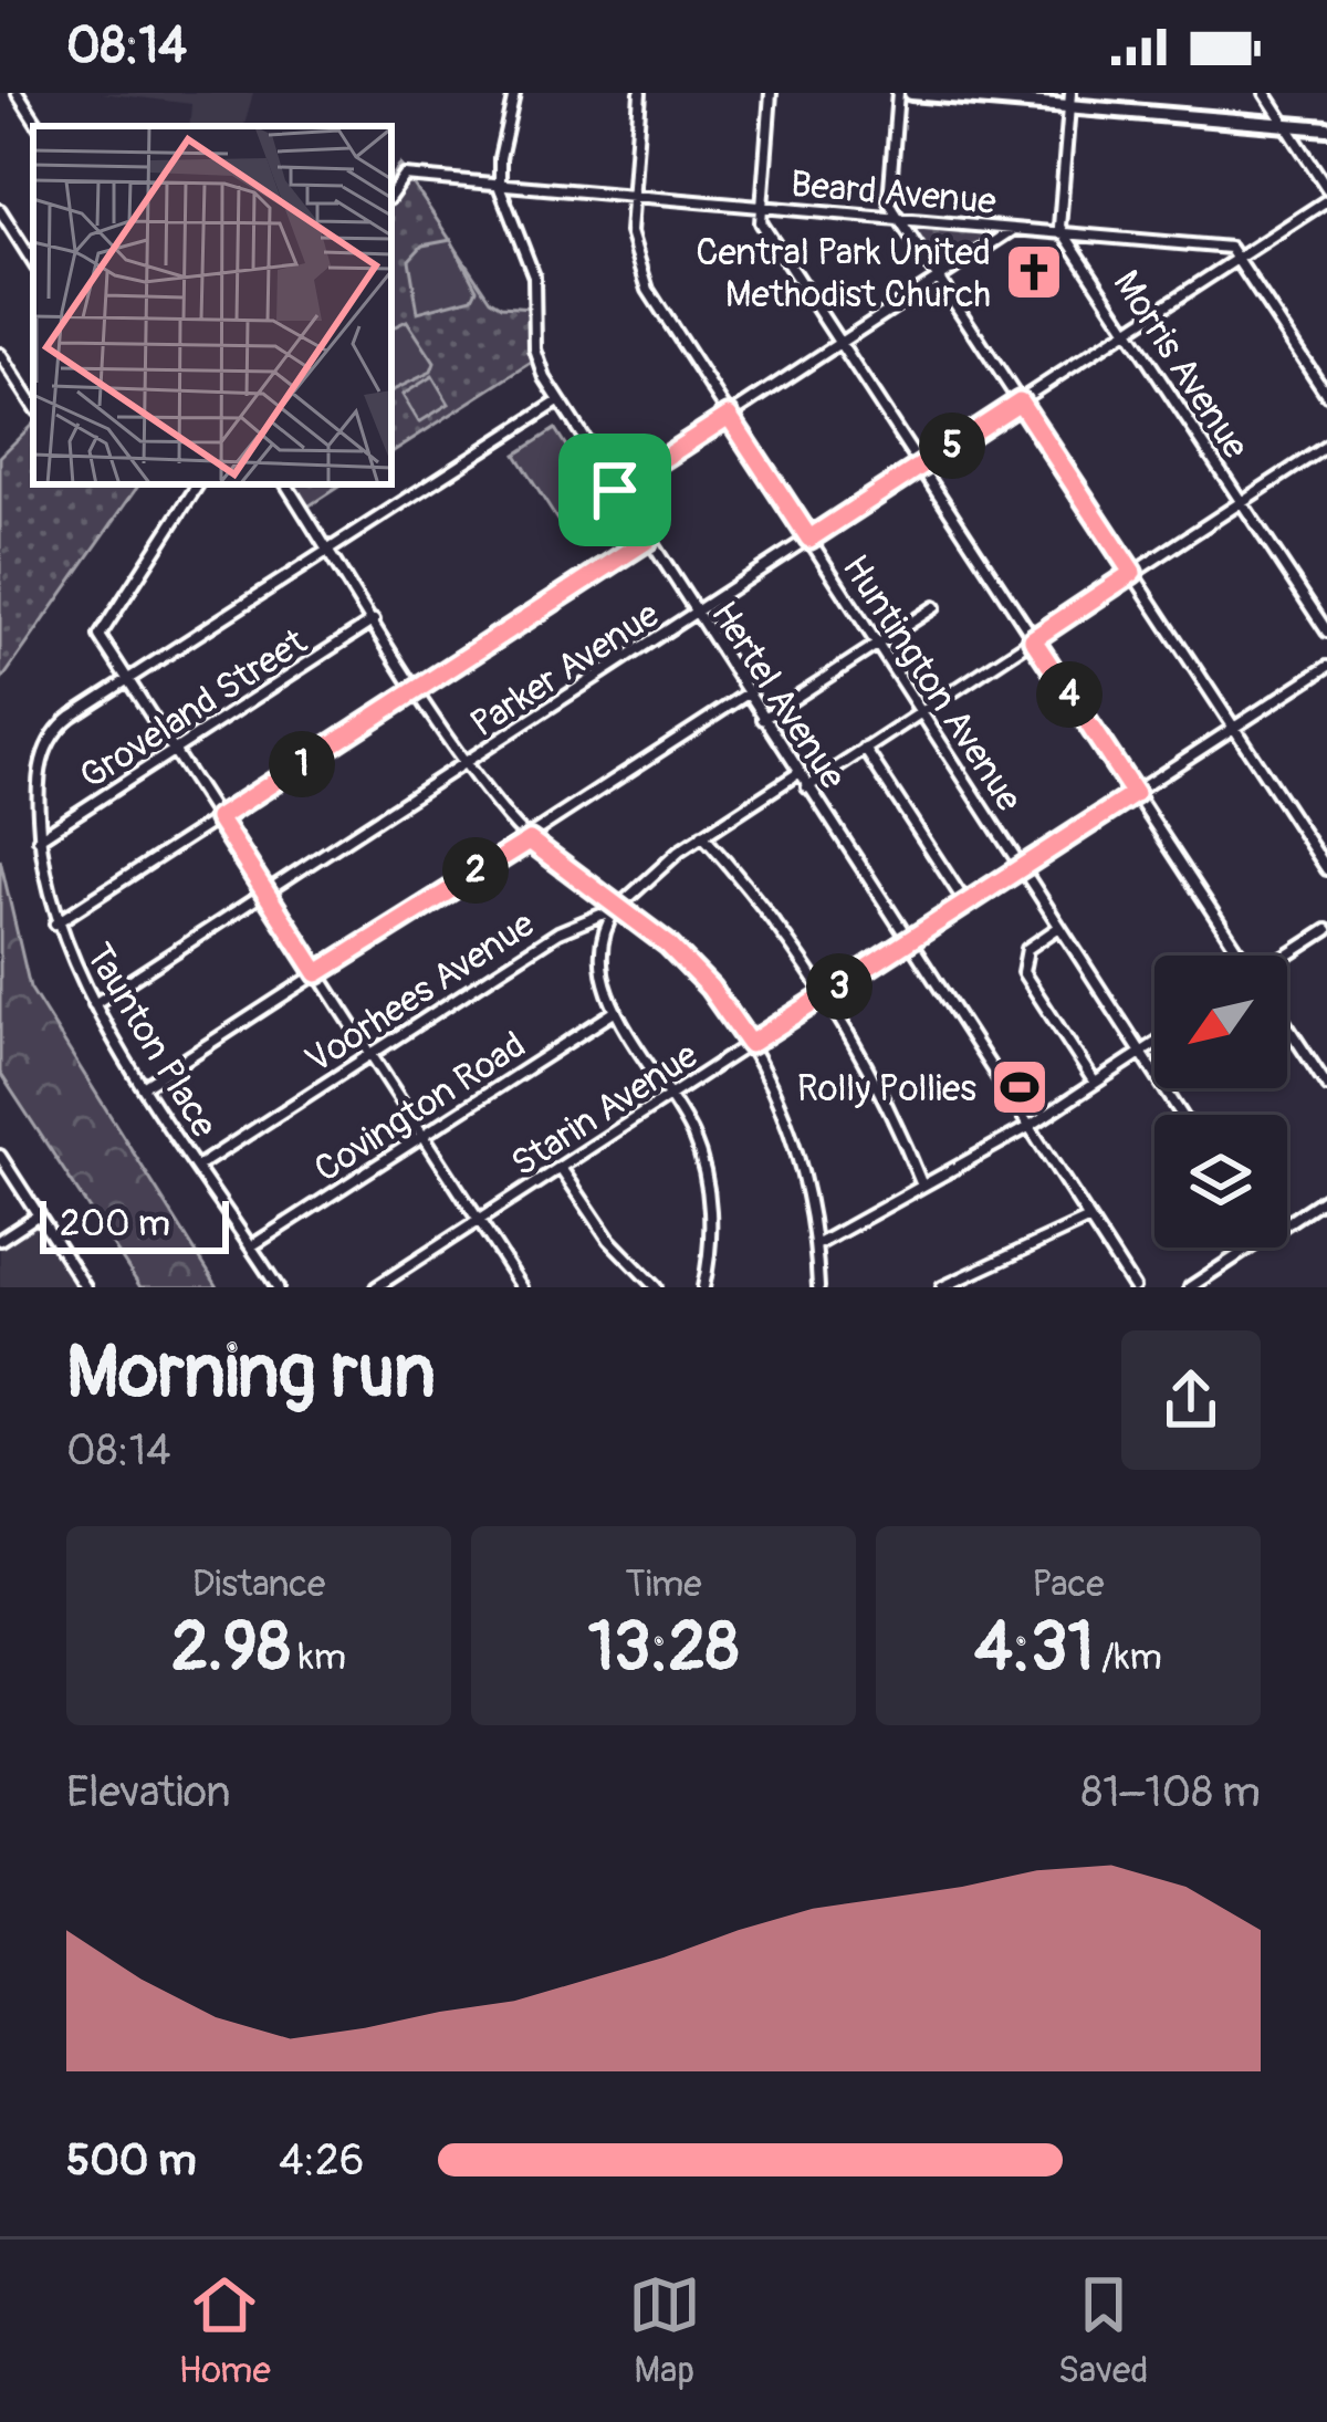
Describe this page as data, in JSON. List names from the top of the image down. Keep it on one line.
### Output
{"streets":{"street":["Beard Avenue","Morris Avenue","Parker Avenue","Huntington Avenue","Hertel Avenue","Groveland Street","Voorhees Avenue","Taunton Place","Covington Road","Starin Avenue"]},"crossings":[["Beard Avenue","Morris Avenue"],["Beard Avenue","Parker Avenue"],["Beard Avenue","Huntington Avenue"],["Beard Avenue","Hertel Avenue"],["Morris Avenue","Parker Avenue"],["Parker Avenue","Huntington Avenue"],["Parker Avenue","Hertel Avenue"],["Parker Avenue","Taunton Place"],["Huntington Avenue","Starin Avenue"],["Hertel Avenue","Voorhees Avenue"],["Hertel Avenue","Starin Avenue"],["Groveland Street","Taunton Place"],["Voorhees Avenue","Taunton Place"],["Taunton Place","Covington Road"]],"places":{"church":["Central Park United Methodist Church"],"sports":["Rolly Pollies"]},"scale_bar":"200 m","north":"bottom left","page":{"status":"08:14","pins":["5","4","1","2","3"],"scale":"200 m","heading":["Morning run","08:14"],"stats":[["Distance","2.98 km"],["Time","13:28"],["Pace","4:31 /km"]],"chart":["Elevation","81–108 m"],"list":[{"name":"500 m","note":"4:26"}],"tabs":["Home","Map","Saved"]}}
